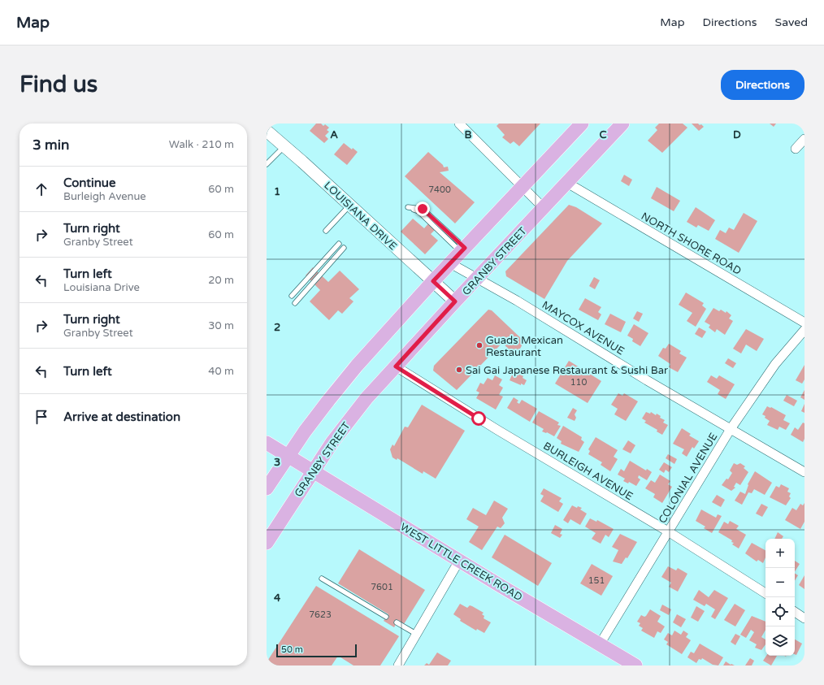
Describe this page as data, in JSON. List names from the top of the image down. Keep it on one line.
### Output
{"streets":{"main road":["GRANBY STREET","WEST LITTLE CREEK ROAD"],"street":["LOUISIANA DRIVE","NORTH SHORE ROAD","MAYCOX AVENUE","BURLEIGH AVENUE","COLONIAL AVENUE"]},"crossings":[["LOUISIANA DRIVE","GRANBY STREET"],["NORTH SHORE ROAD","GRANBY STREET"],["GRANBY STREET","MAYCOX AVENUE"],["GRANBY STREET","BURLEIGH AVENUE"],["GRANBY STREET","WEST LITTLE CREEK ROAD"],["MAYCOX AVENUE","COLONIAL AVENUE"],["BURLEIGH AVENUE","COLONIAL AVENUE"],["COLONIAL AVENUE","WEST LITTLE CREEK ROAD"]],"places":["Guads Mexican Restaurant","Sai Gai Japanese Restaurant & Sushi Bar"],"house_numbers":["7400","110","151","7601","7623"],"scale_bar":"50 m","page":{"header":"Map","nav":["Map","Directions","Saved"],"buttons":"Directions","title":"Find us","heading":["3 min","Walk · 210 m"],"list":[["Continue","Burleigh Avenue","60 m"],["Turn right","Granby Street","60 m"],["Turn left","Louisiana Drive","20 m"],["Turn right","Granby Street","30 m"],["Turn left","40 m"],"Arrive at destination"],"map_buttons":["+","−"],"scale":"50 m"},"grid":{"columns":["A","B","C","D"],"rows":["1","2","3","4"]}}
